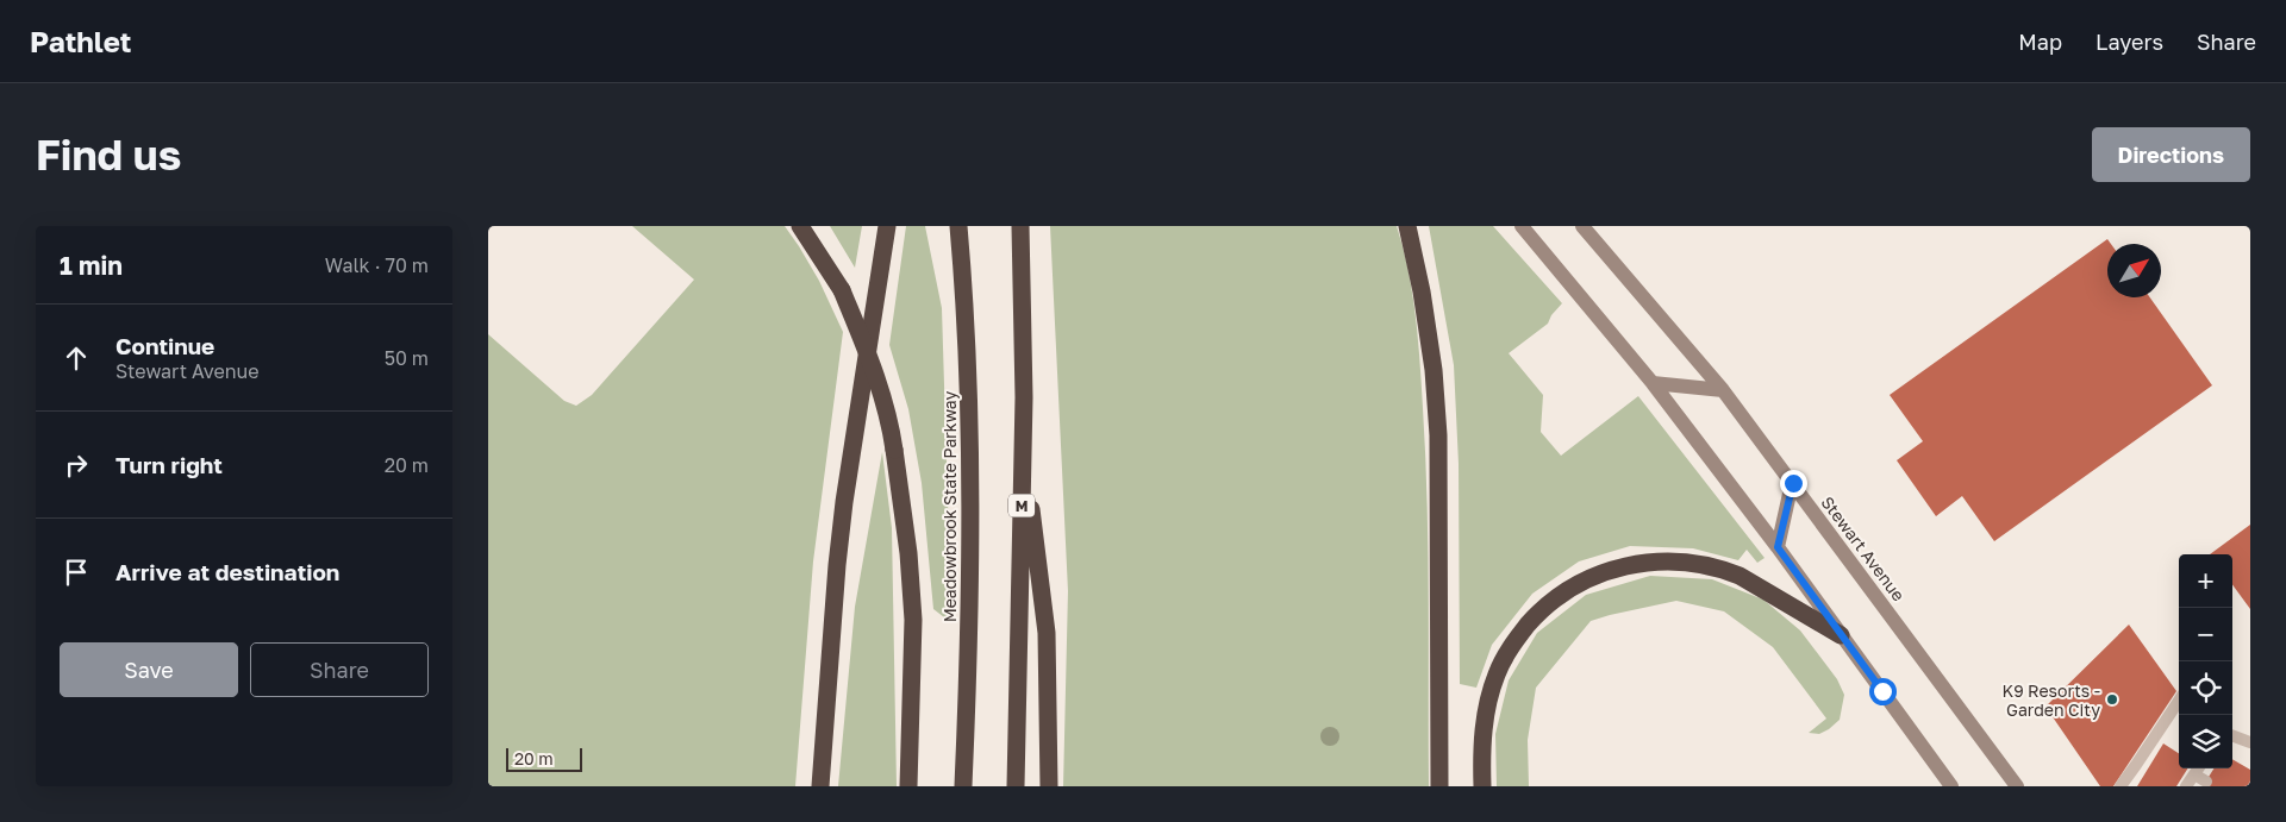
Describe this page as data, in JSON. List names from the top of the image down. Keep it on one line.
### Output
{"streets":{"highway":["M","Meadowbrook State Parkway"],"main road":["Stewart Avenue"]},"places":["K9 Resorts - Garden City"],"scale_bar":"20 m","north":"top right","page":{"header":"Pathlet","nav":["Map","Layers","Share"],"buttons":["Directions",["Save","Share"]],"title":"Find us","heading":["1 min","Walk · 70 m"],"list":[["Continue","Stewart Avenue","50 m"],["Turn right","20 m"],"Arrive at destination"],"map_buttons":["+","−"],"scale":"20 m"}}
